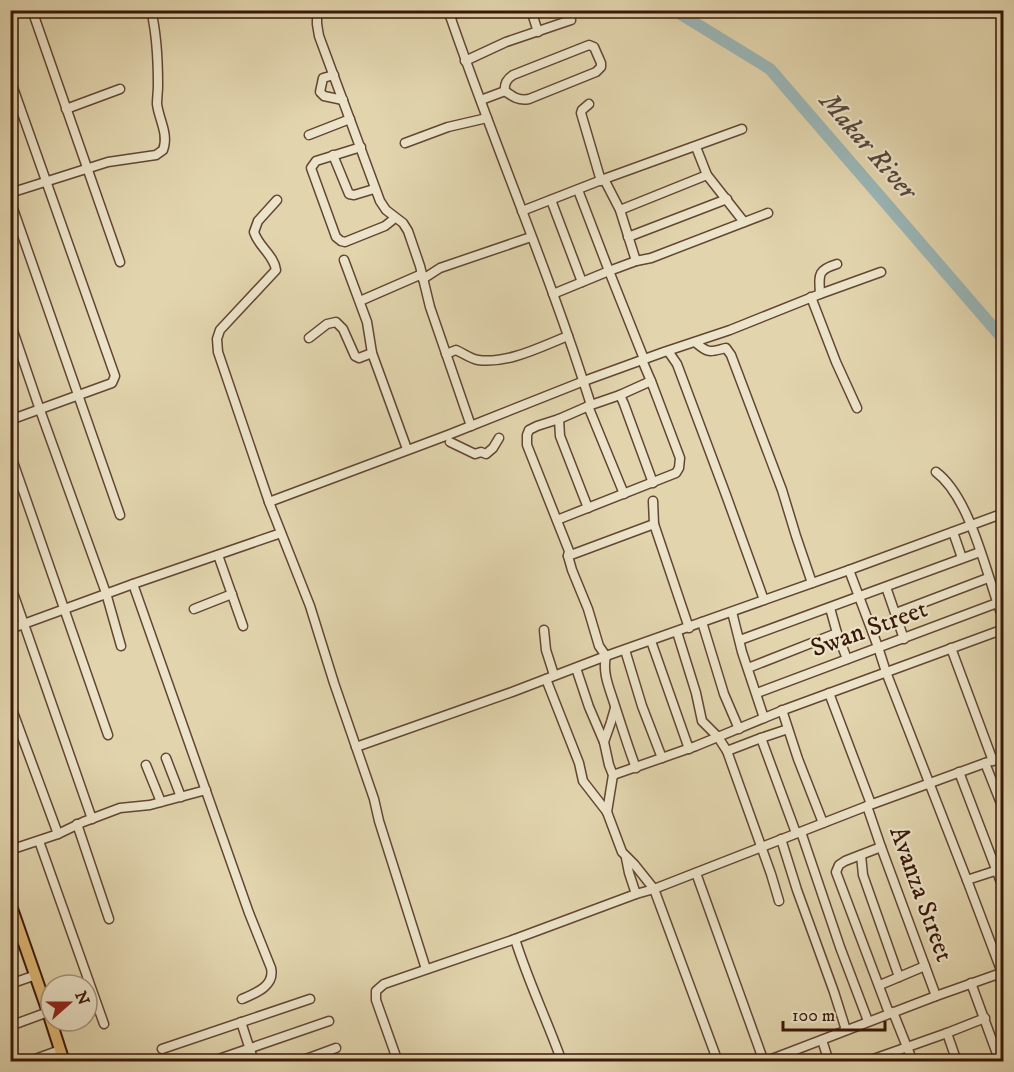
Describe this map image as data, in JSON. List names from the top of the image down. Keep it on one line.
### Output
{"streets":{"street":["Swan Street","Avanza Street"]},"water":["Makar River"],"scale_bar":"100 m","north":"right"}
